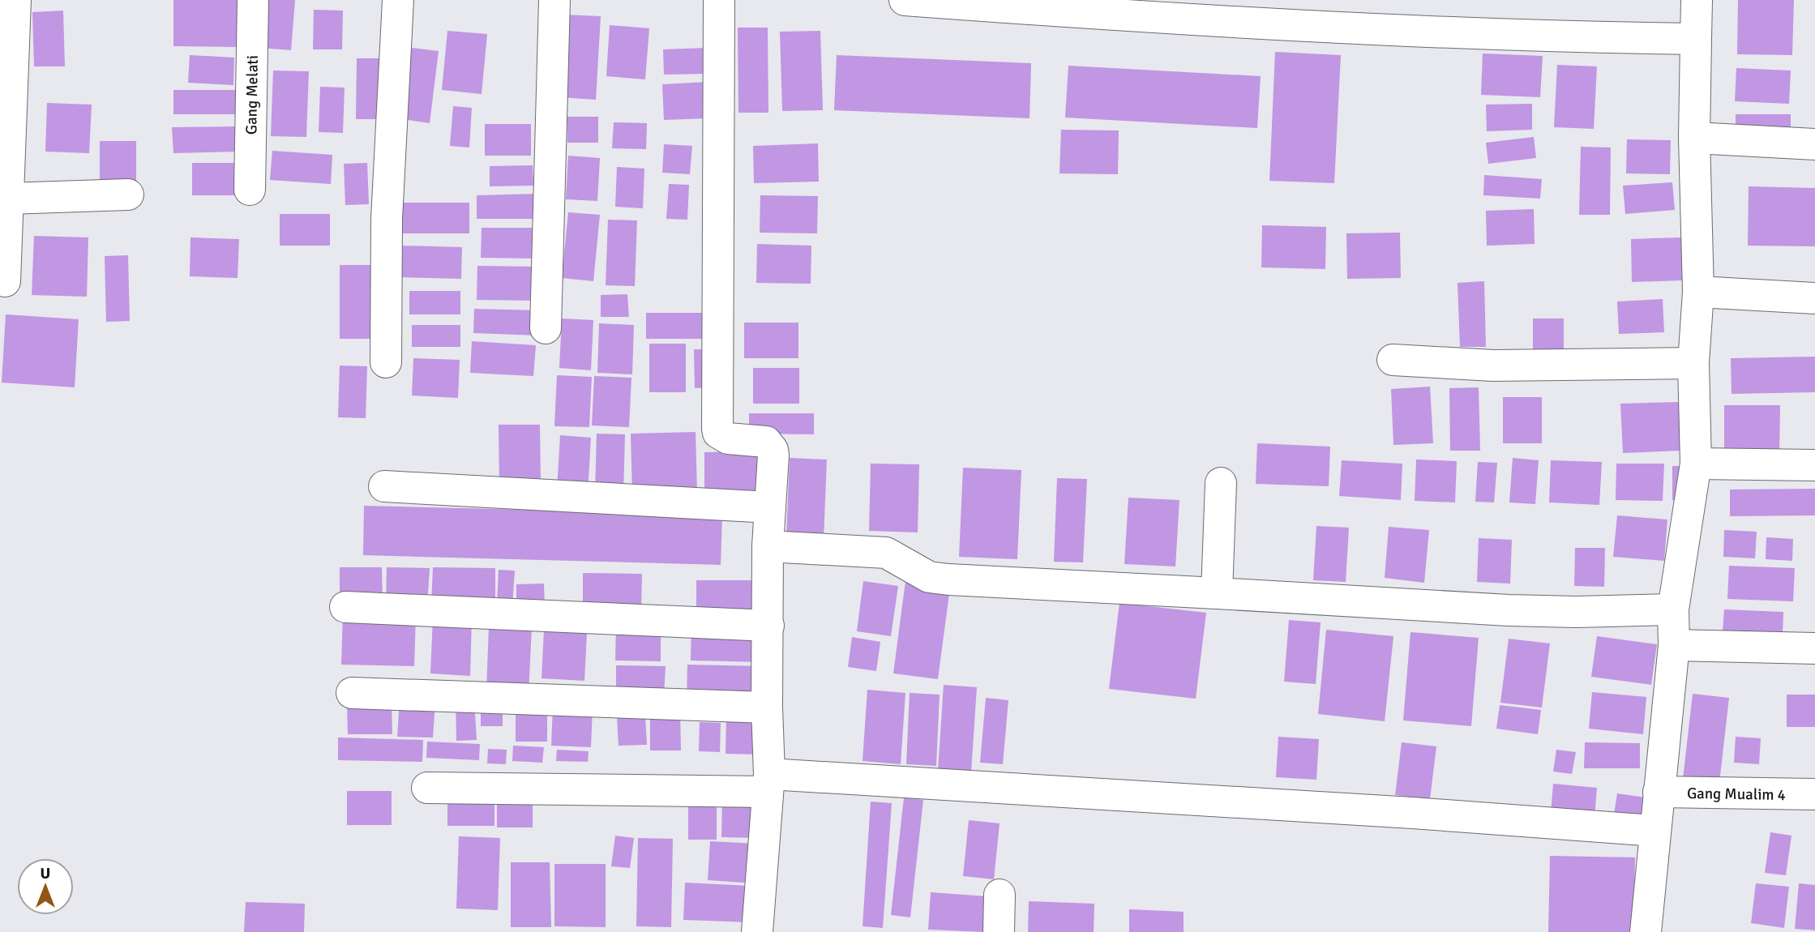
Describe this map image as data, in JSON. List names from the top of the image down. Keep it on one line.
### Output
{"streets":{"street":["Gang Melati","Gang Mualim 4"]},"north":"top"}
